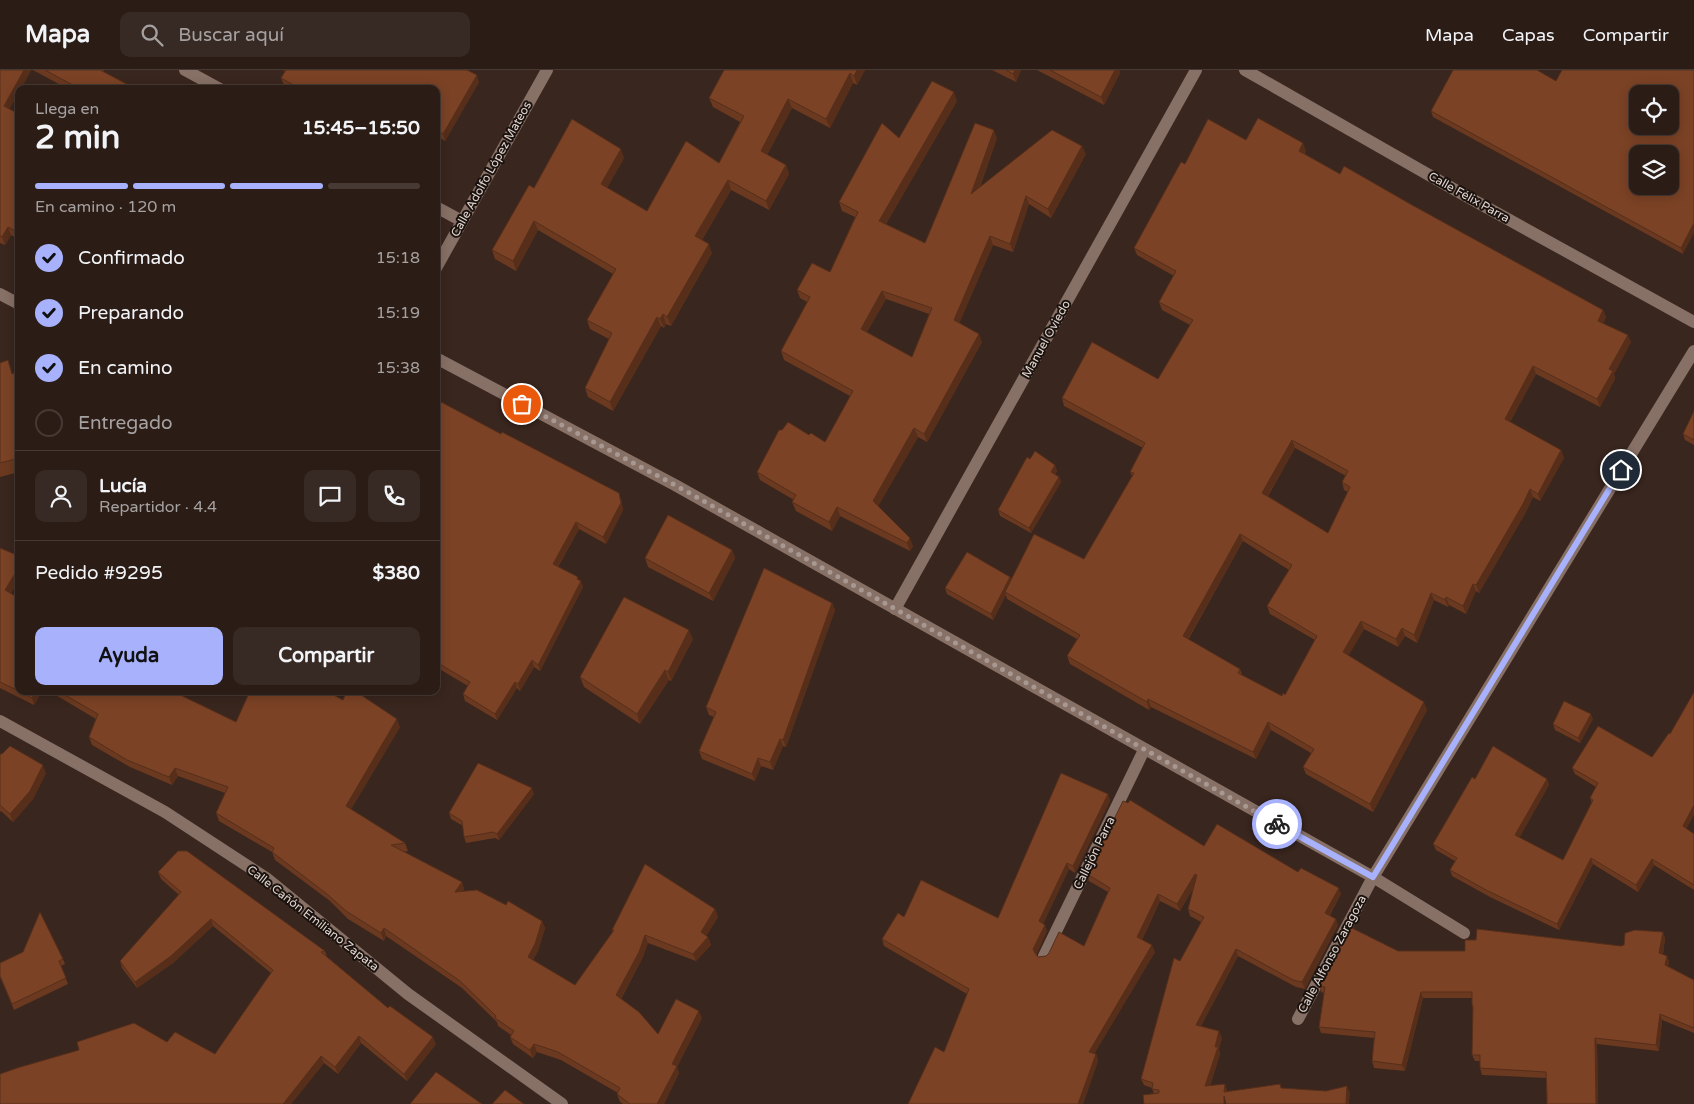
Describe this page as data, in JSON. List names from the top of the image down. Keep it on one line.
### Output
{"streets":{"street":["Calle Adolfo López Mateos","Calle Félix Parra","Manuel Oviedo","Callejón Parra","Calle Cañón Emiliano Zapata","Calle Alfonso Zaragoza"]},"page":{"header":"Mapa","search":"Buscar aquí","nav":["Mapa","Capas","Compartir"],"heading":["2 min","Llega en","15:45–15:50"],"panel":["Lucía","Repartidor · 4.4","Pedido #9295","$380"],"bar":"En camino · 120 m","list":[["Confirmado","15:18"],["Preparando","15:19"],["En camino","15:38"],"Entregado"],"buttons":["Ayuda","Compartir"]}}
